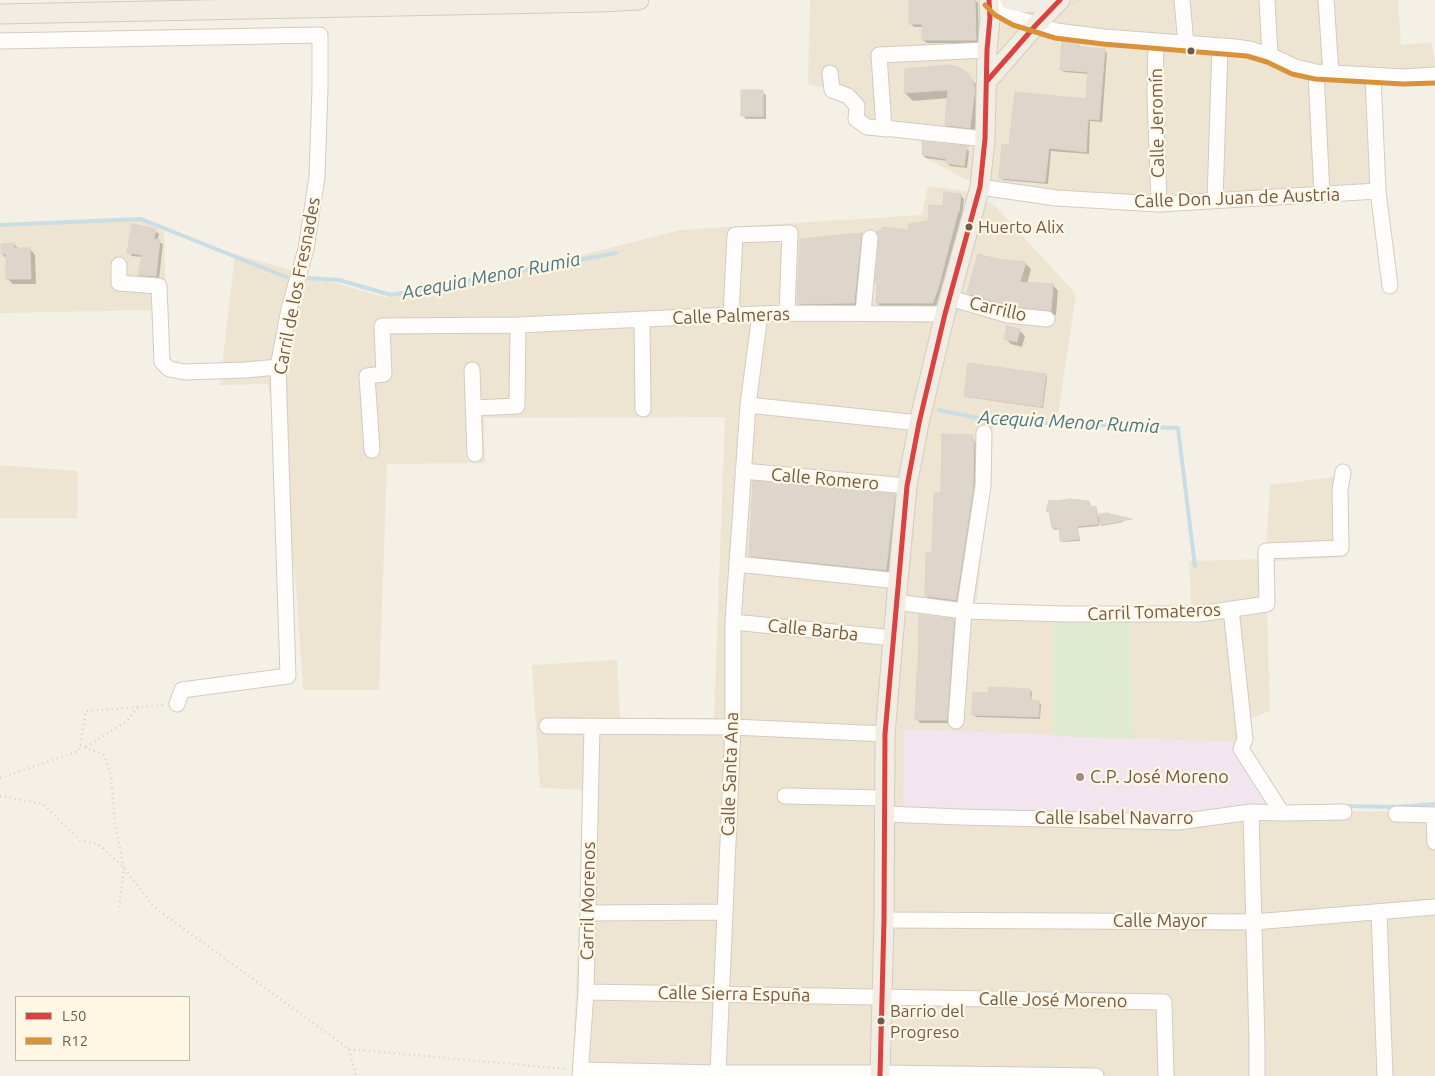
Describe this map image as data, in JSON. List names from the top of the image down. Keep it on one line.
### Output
{"streets":{"street":["Calle Jeromín","Calle Don Juan de Austria","Carril de los Fresnades","Carrillo","Calle Palmeras","Calle Romero","Carril Tomateros","Calle Barba","Calle Santa Ana","Calle Isabel Navarro","Carril Morenos","Calle Mayor","Calle Sierra Espuña","Calle José Moreno"]},"crossings":[["Calle Jeromín","Calle Don Juan de Austria"],["Carrillo","Calle Palmeras"],["Calle Palmeras","Calle Santa Ana"],["Calle Romero","Calle Santa Ana"],["Calle Barba","Calle Santa Ana"],["Calle Santa Ana","Calle Sierra Espuña"],["Carril Morenos","Calle Sierra Espuña"],["Calle Sierra Espuña","Calle José Moreno"]],"water":["Acequia Menor Rumia"],"places":["Huerto Alix","C.P. José Moreno","Barrio del Progreso"],"lines":["transit line L50","transit line R12"],"legend":["L50","R12"]}
